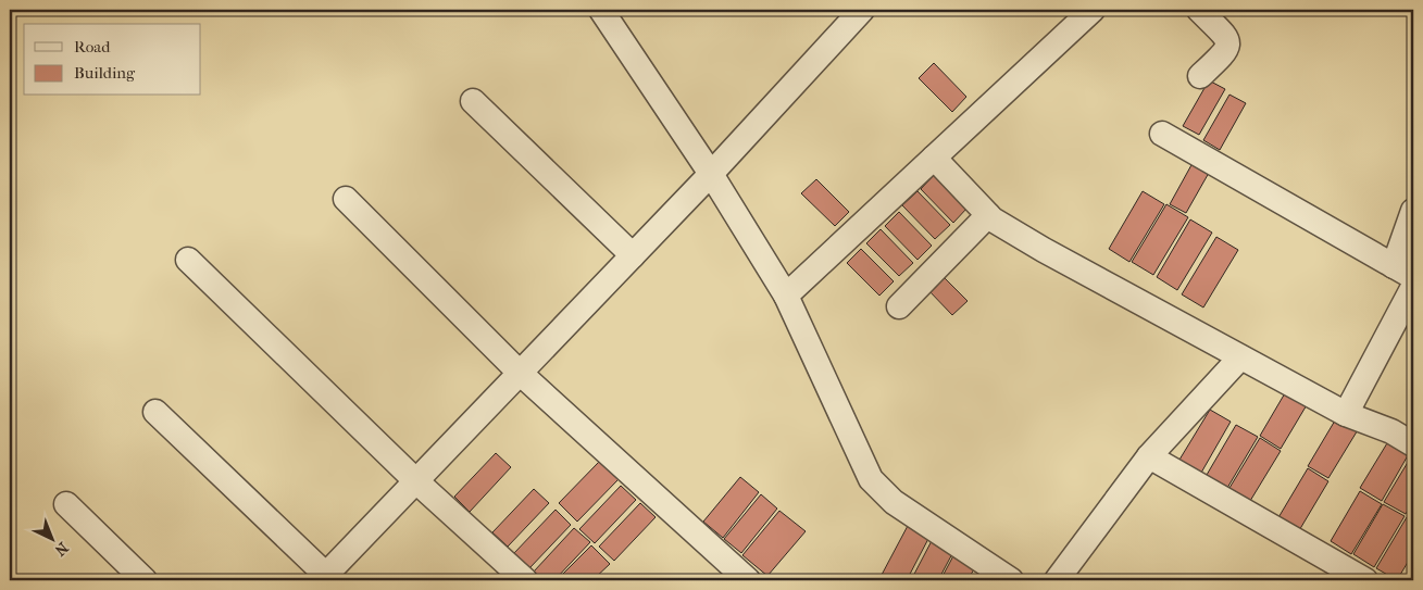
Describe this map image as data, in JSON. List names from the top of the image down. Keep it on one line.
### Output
{"legend":["Road","Building"],"north":"bottom right"}
